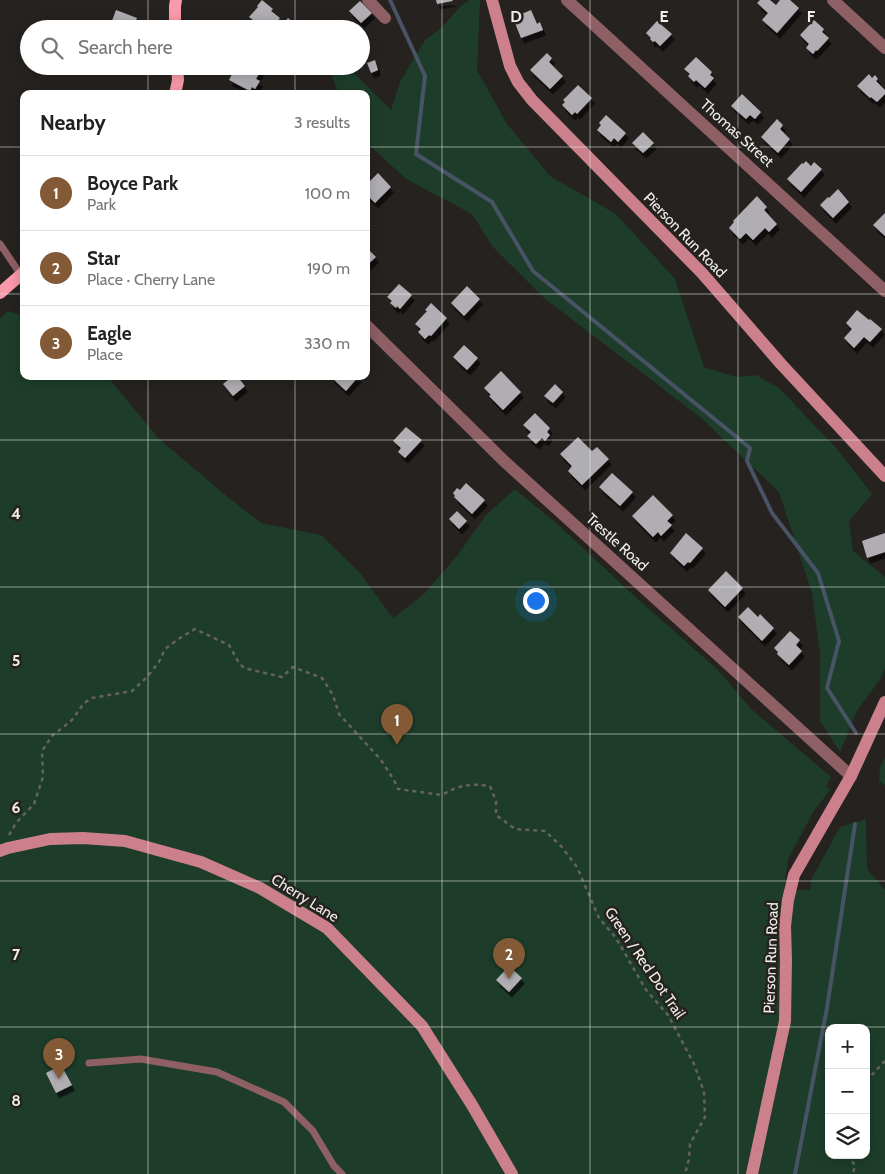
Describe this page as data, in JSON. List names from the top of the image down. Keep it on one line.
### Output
{"streets":{"street":["Thomas Street","Pierson Run Road","Trestle Road","Cherry Lane"],"path":["Green / Red Dot Trail"]},"crossings":[["Pierson Run Road","Trestle Road"]],"page":{"search":"Search here","heading":["Nearby","3 results"],"list":[{"mark":"1","name":"Boyce Park","note":"Park","value":"100 m"},{"mark":"2","name":"Star","note":"Place · Cherry Lane","value":"190 m"},{"mark":"3","name":"Eagle","note":"Place","value":"330 m"}],"pins":["1","2","3"],"map_buttons":["+","−"]},"grid":{"columns":["D","E","F"],"rows":["4","5","6","7","8"]}}
